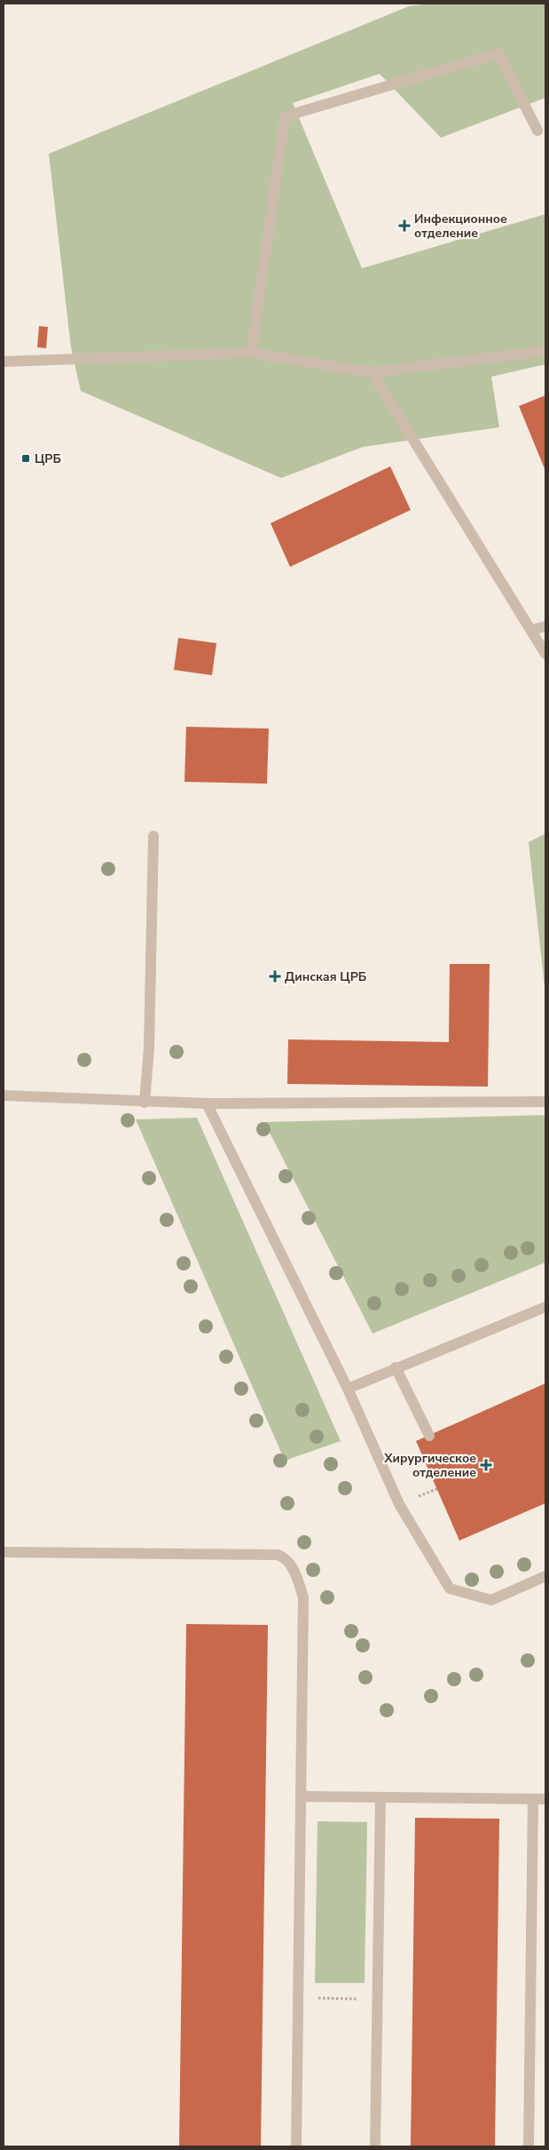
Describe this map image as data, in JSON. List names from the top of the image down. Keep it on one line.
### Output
{"places":{"health":["Инфекционное отделение","Динская ЦРБ","Хирургическое отделение"],"transit":["ЦРБ"]}}
